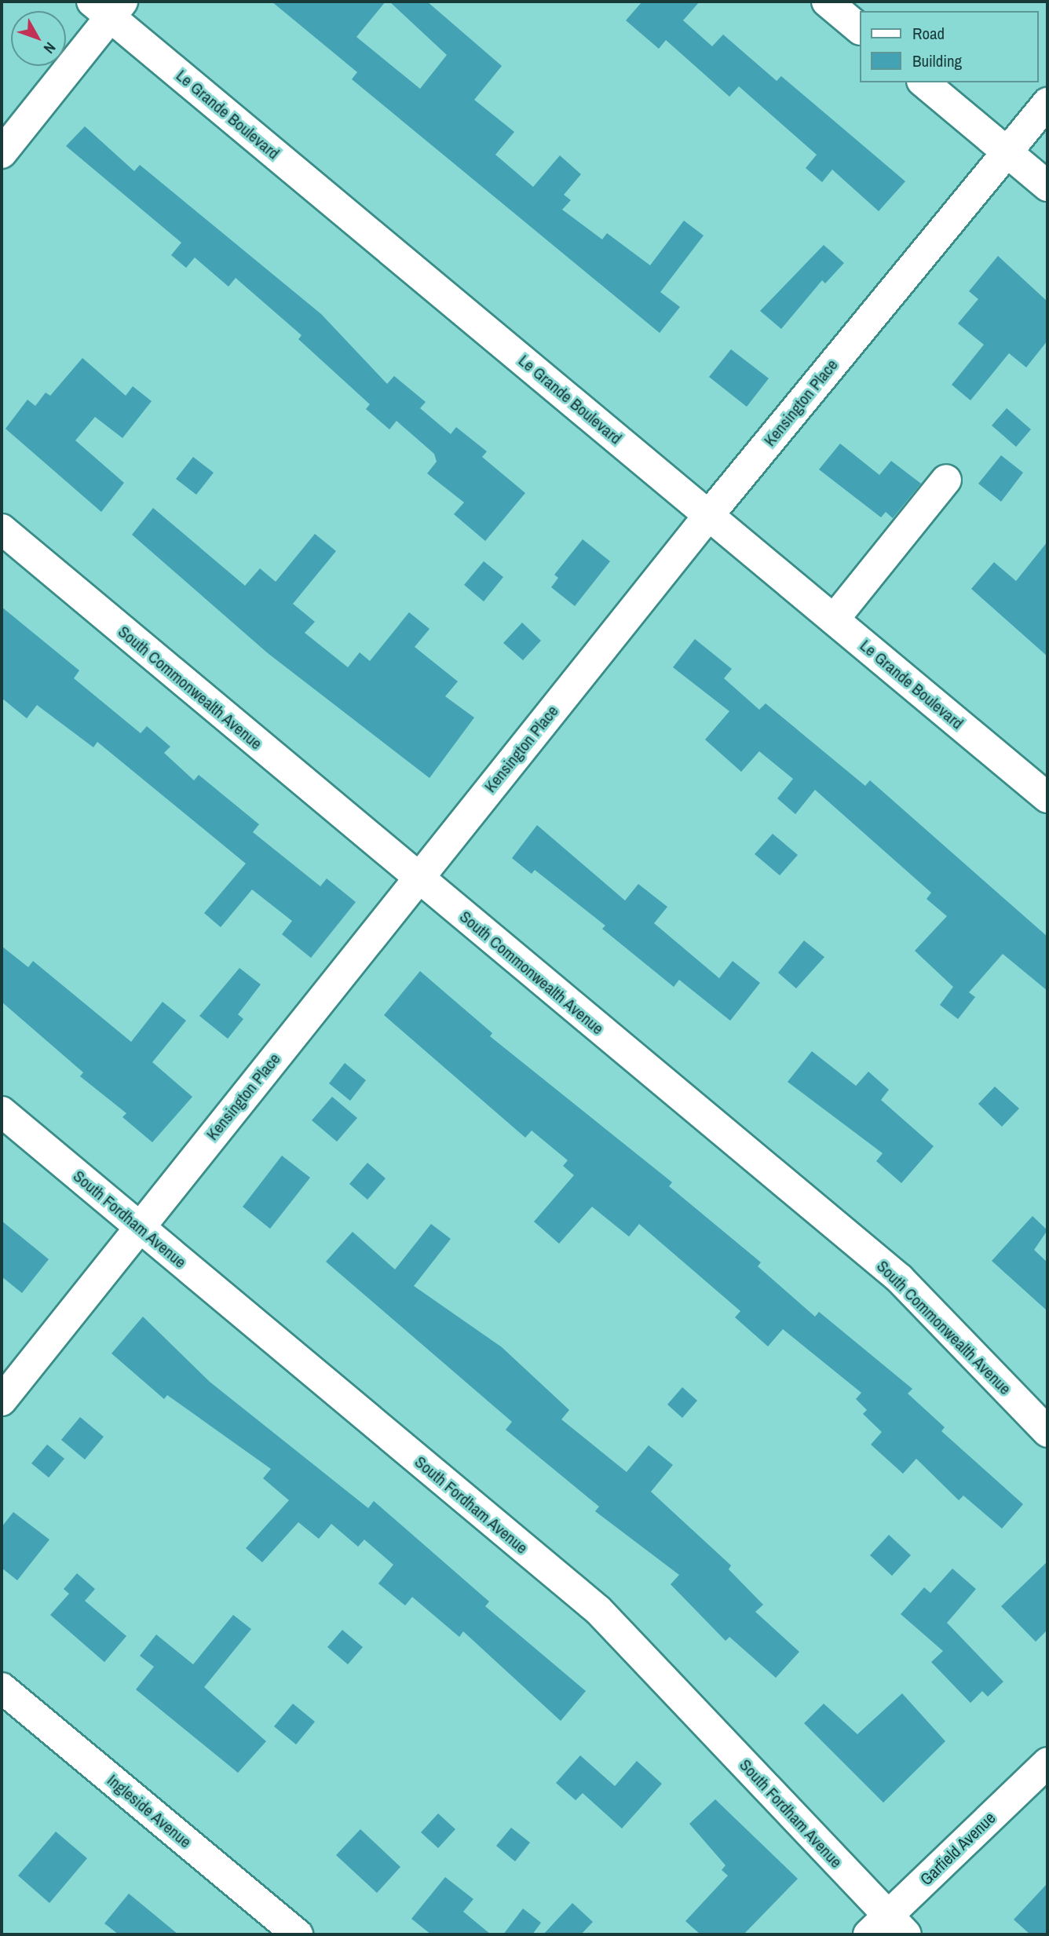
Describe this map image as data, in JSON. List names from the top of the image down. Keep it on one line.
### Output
{"streets":{"street":["Le Grande Boulevard","Kensington Place","South Commonwealth Avenue","South Fordham Avenue","Ingleside Avenue","Garfield Avenue"]},"crossings":[["Le Grande Boulevard","Kensington Place"],["Kensington Place","South Commonwealth Avenue"],["Kensington Place","South Fordham Avenue"],["South Fordham Avenue","Garfield Avenue"]],"legend":["Road","Building"],"north":"bottom right"}
